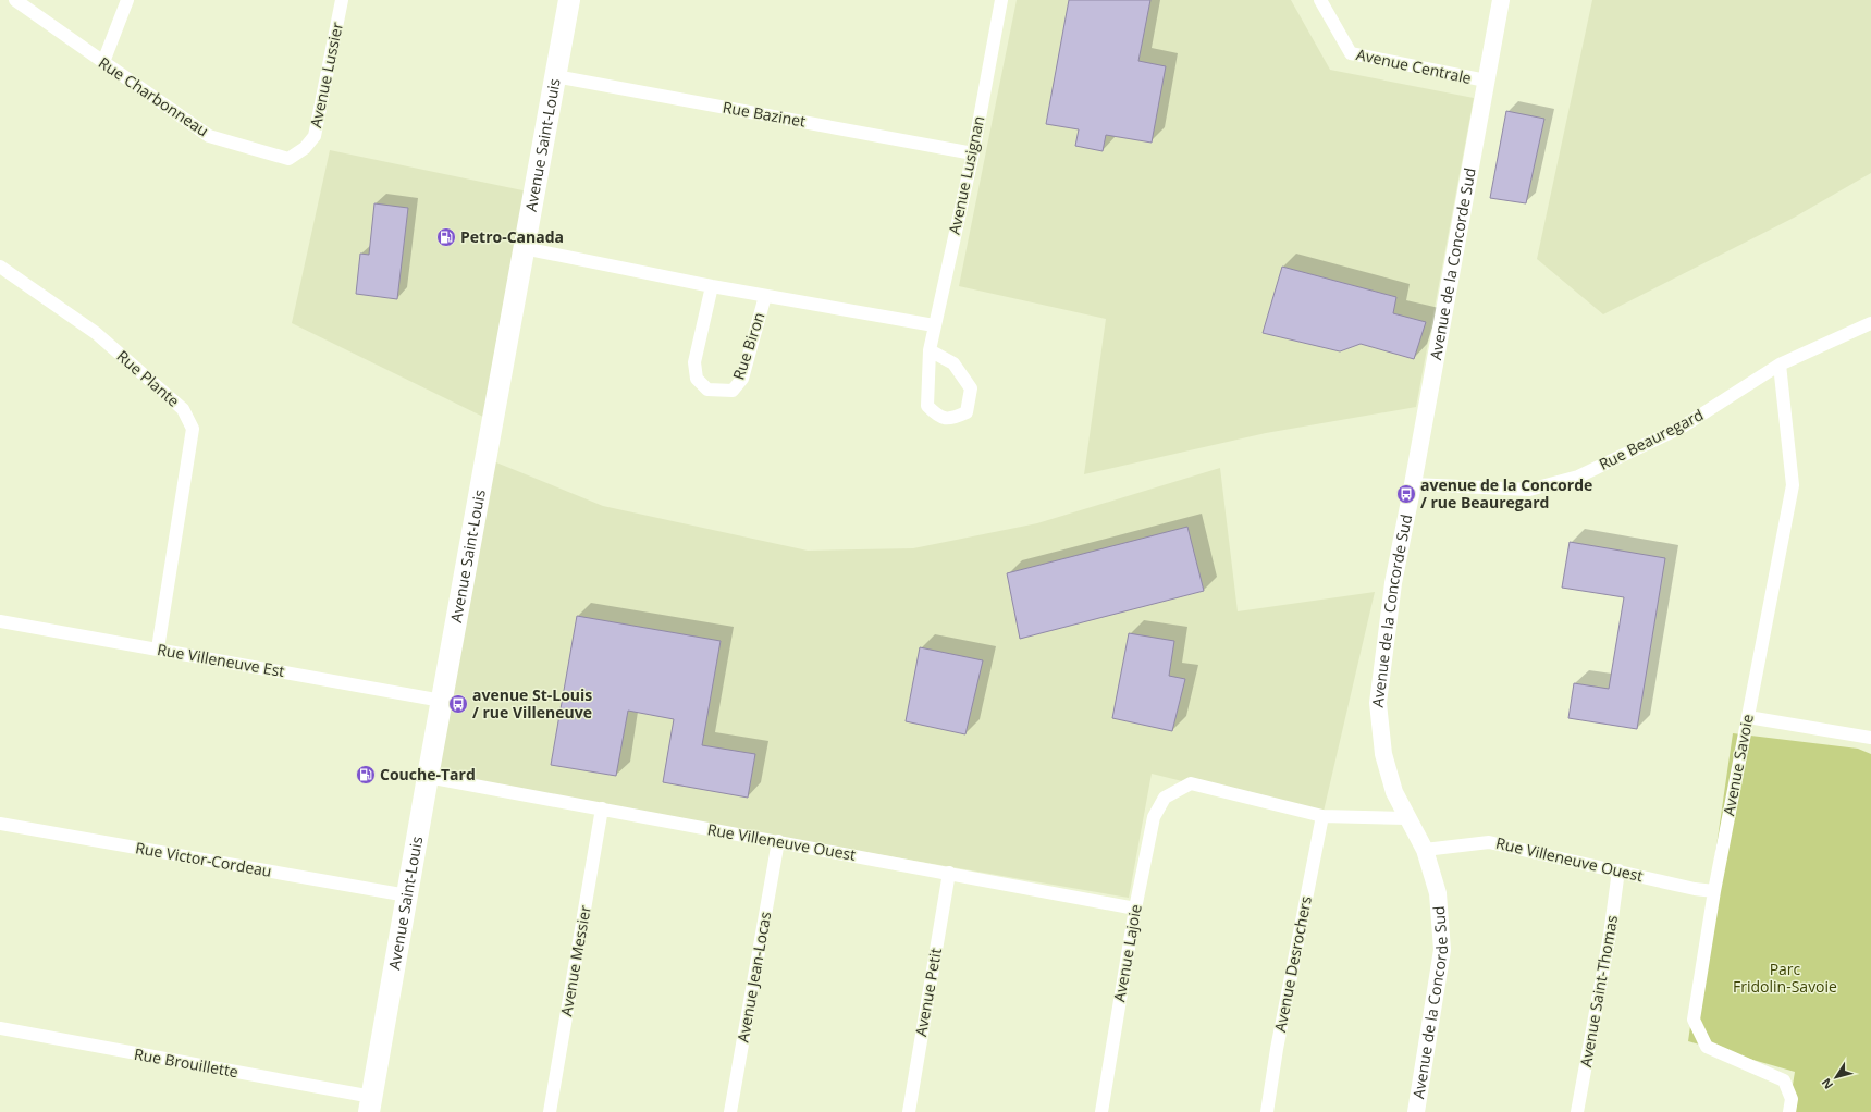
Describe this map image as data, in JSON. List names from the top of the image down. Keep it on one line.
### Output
{"streets":{"main road":["Avenue Saint-Louis"],"street":["Avenue Centrale","Avenue Lussier","Rue Charbonneau","Rue Bazinet","Avenue Lusignan","Avenue de la Concorde Sud","Rue Biron","Rue Plante","Rue Beauregard","Rue Villeneuve Est","Avenue Savoie","Rue Villeneuve Ouest","Rue Victor-Cordeau","Avenue Lajoie","Avenue Messier","Avenue Desrochers","Avenue Jean-Locas","Avenue Saint-Thomas","Avenue Petit","Rue Brouillette"]},"crossings":[["Avenue Centrale","Avenue de la Concorde Sud"],["Avenue Lussier","Rue Charbonneau"],["Rue Bazinet","Avenue Saint-Louis"],["Rue Bazinet","Avenue Lusignan"],["Avenue Saint-Louis","Rue Biron"],["Avenue Saint-Louis","Rue Villeneuve Est"],["Avenue Saint-Louis","Rue Villeneuve Ouest"],["Avenue Saint-Louis","Rue Victor-Cordeau"],["Avenue Saint-Louis","Rue Brouillette"],["Avenue Lusignan","Rue Biron"],["Avenue de la Concorde Sud","Rue Beauregard"],["Avenue de la Concorde Sud","Rue Villeneuve Ouest"],["Rue Plante","Rue Villeneuve Est"],["Rue Beauregard","Avenue Savoie"],["Avenue Savoie","Rue Villeneuve Ouest"],["Rue Villeneuve Ouest","Avenue Lajoie"],["Rue Villeneuve Ouest","Avenue Messier"],["Rue Villeneuve Ouest","Avenue Jean-Locas"],["Rue Villeneuve Ouest","Avenue Saint-Thomas"],["Rue Villeneuve Ouest","Avenue Petit"],["Avenue Lajoie","Avenue Desrochers"]],"parks":["Parc Fridolin-Savoie"],"places":{"fuel station":["Petro-Canada","Couche-Tard"],"bus stop":["avenue de la Concorde / rue Beauregard","avenue St-Louis / rue Villeneuve"]},"north":"bottom left"}
